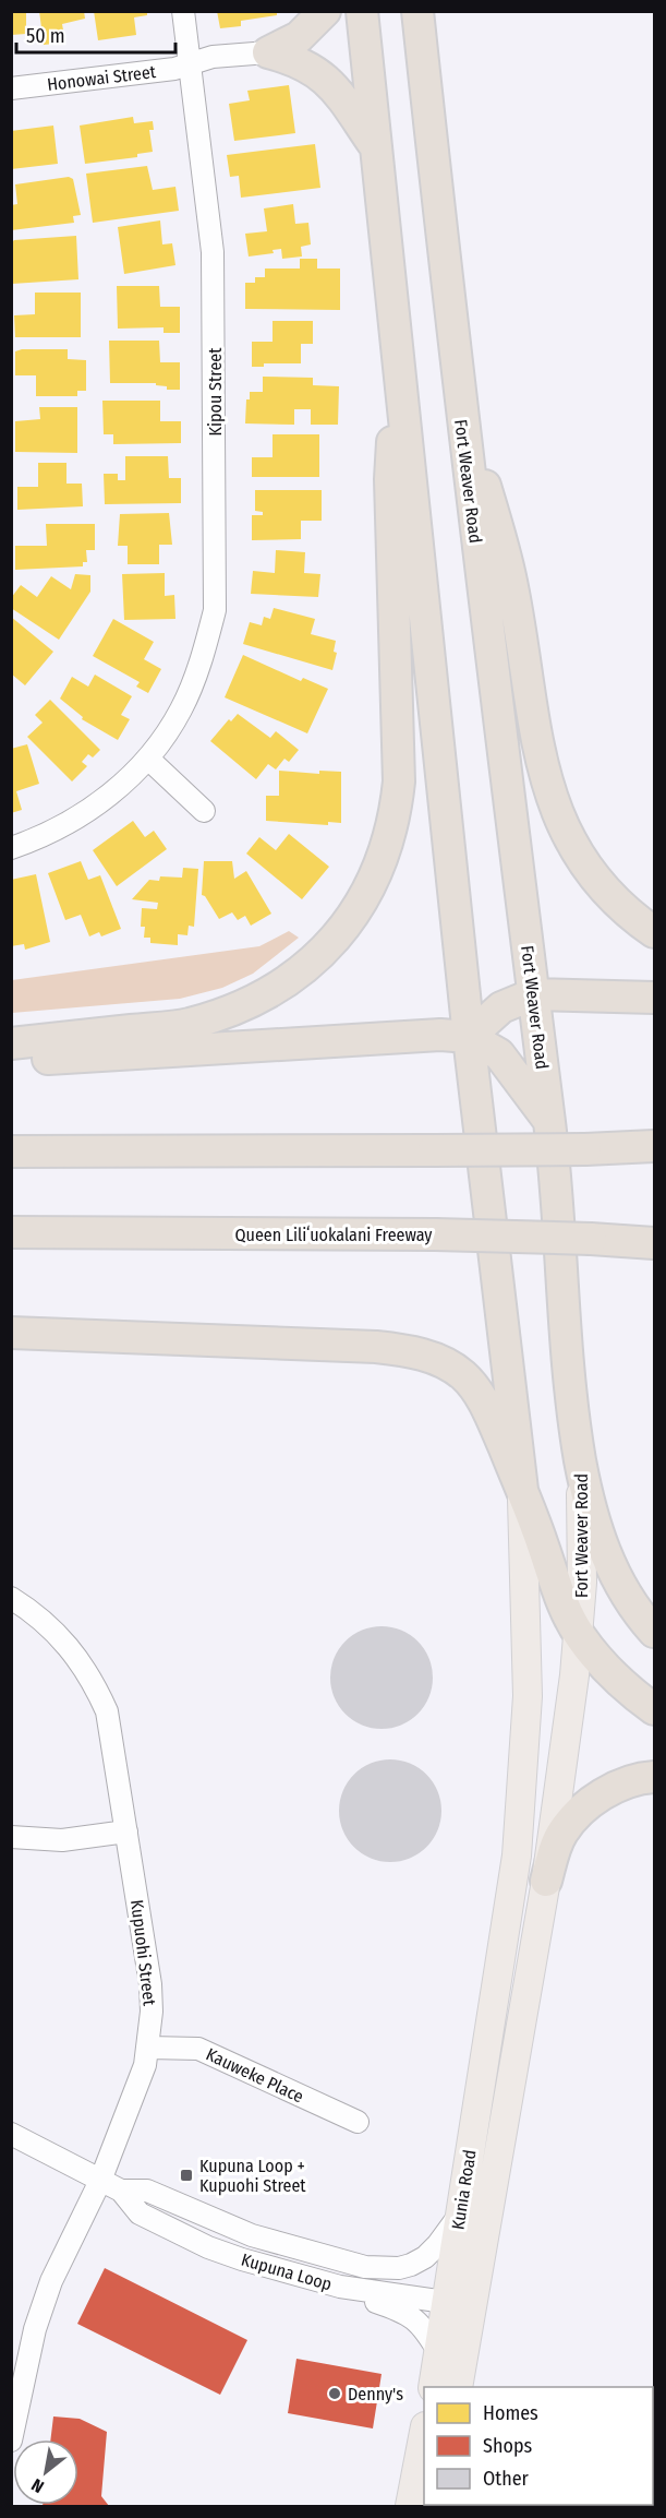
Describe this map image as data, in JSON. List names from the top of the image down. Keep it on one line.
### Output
{"streets":{"highway":["Fort Weaver Road","Queen Liliʻuokalani Freeway"],"main road":["Kunia Road"],"street":["Honowai Street","Kipou Street","Kupuohi Street","Kauweke Place","Kupuna Loop"]},"crossings":[["Honowai Street","Kipou Street"],["Fort Weaver Road","Kunia Road"],["Kupuohi Street","Kauweke Place"],["Kupuohi Street","Kupuna Loop"],["Kunia Road","Kupuna Loop"]],"places":{"transit":["Kupuna Loop + Kupuohi Street"],"other":["Denny's"]},"legend":["Homes","Shops","Other"],"scale_bar":"50 m","north":"bottom left"}
